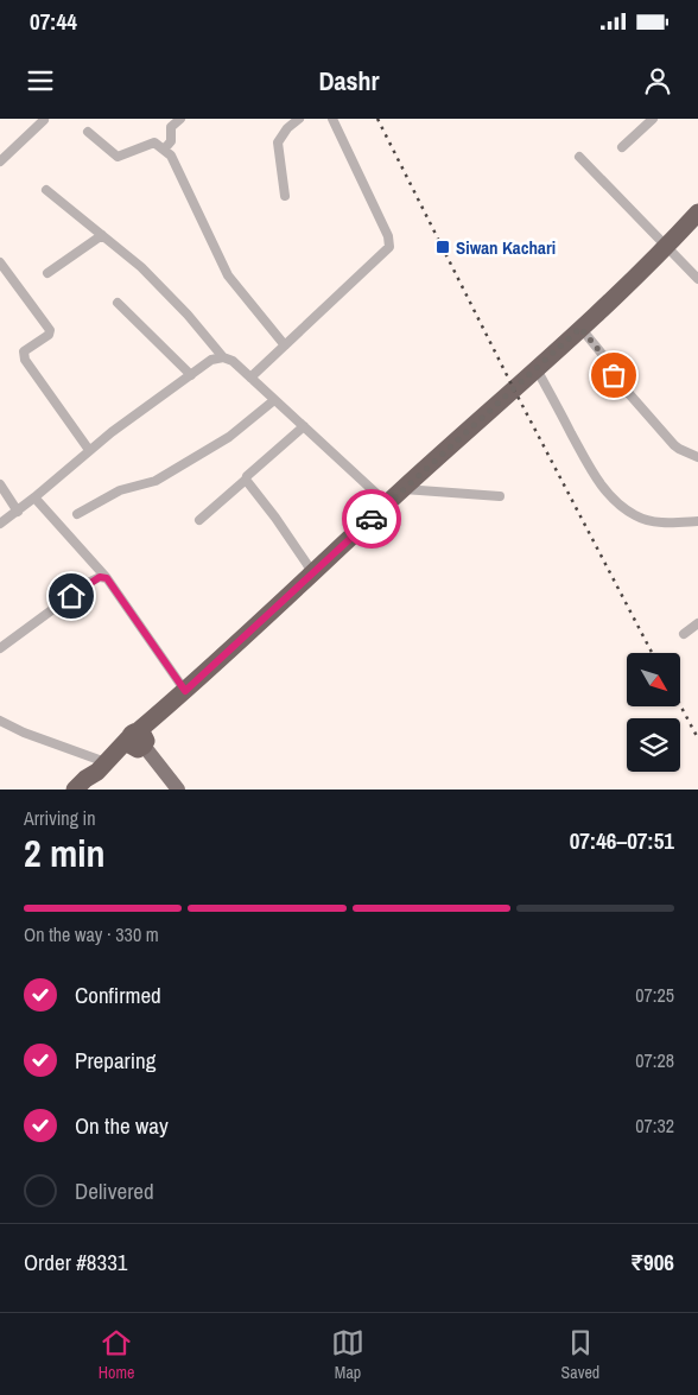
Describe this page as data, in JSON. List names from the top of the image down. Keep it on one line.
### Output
{"places":{"transit":["Siwan Kachari"]},"north":"bottom right","page":{"status":"07:44","header":"Dashr","heading":["2 min","Arriving in","07:46–07:51"],"panel":["Order #8331","₹906"],"bar":"On the way · 330 m","list":[["Confirmed","07:25"],["Preparing","07:28"],["On the way","07:32"],"Delivered"],"tabs":["Home","Map","Saved"]}}
